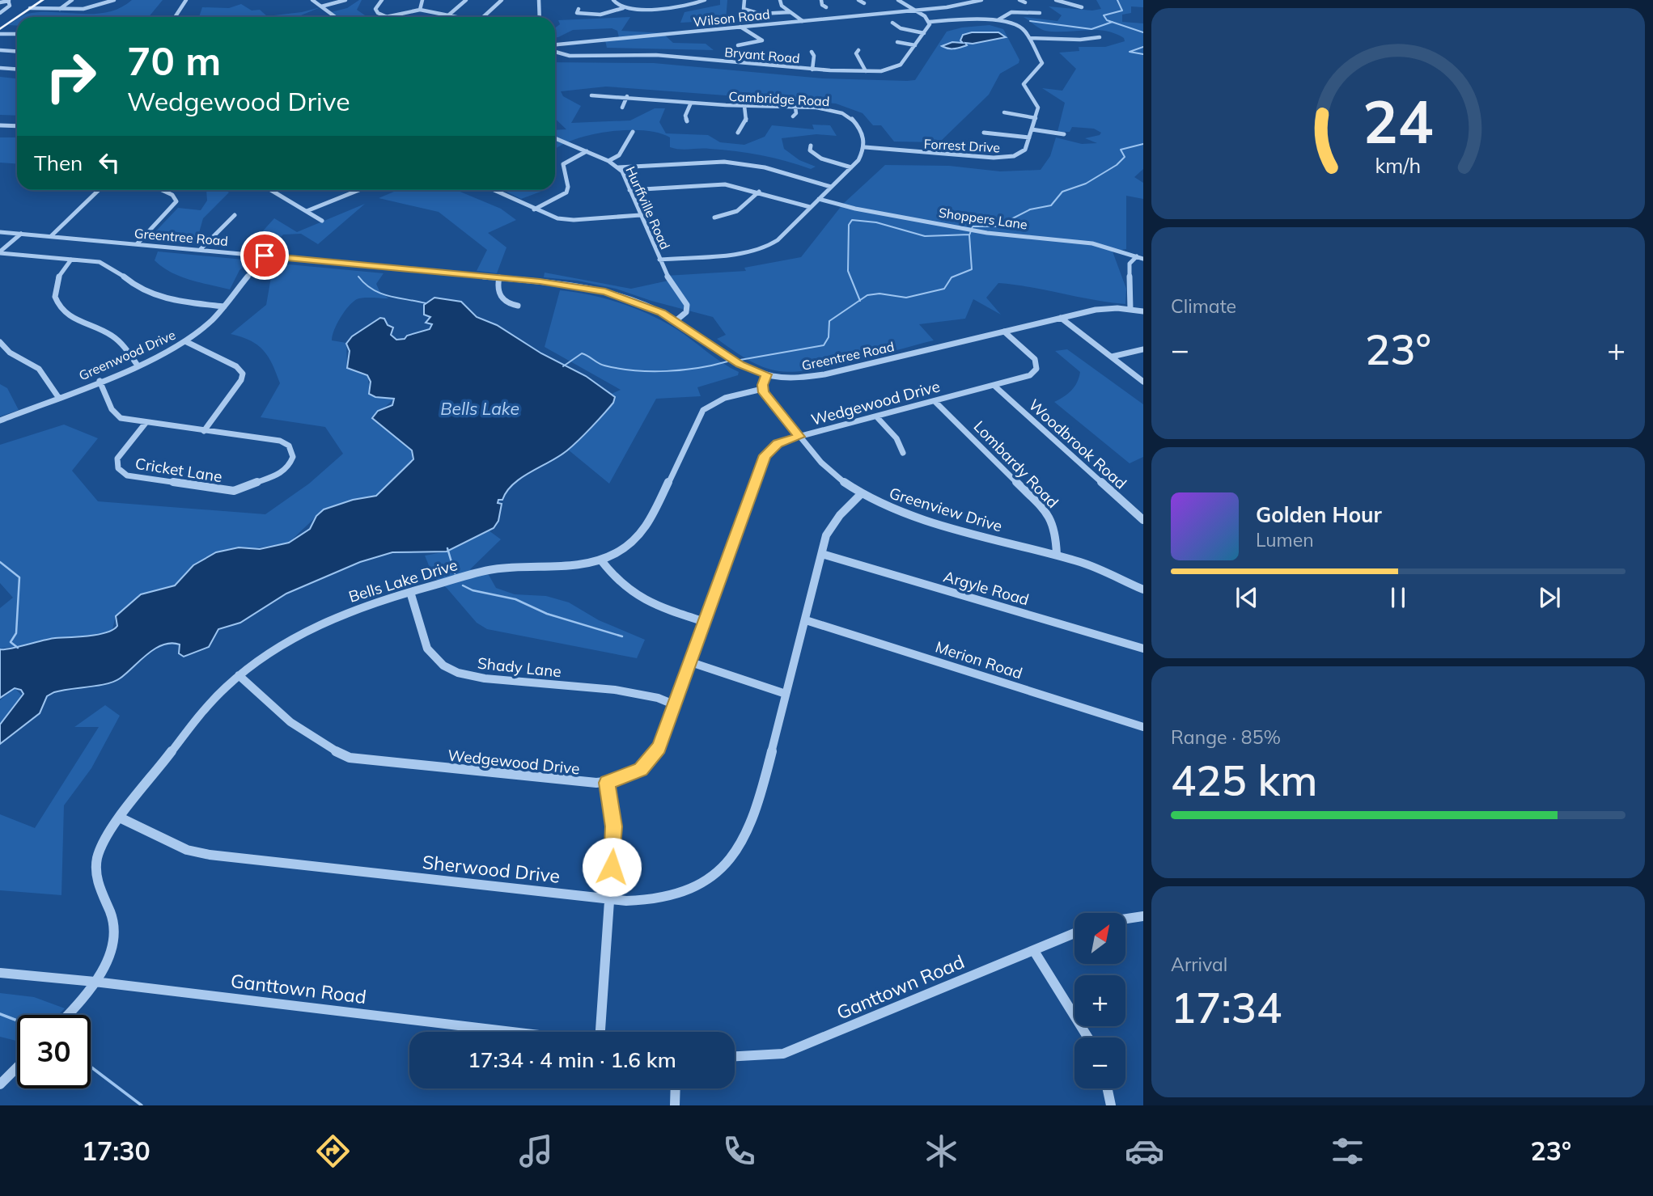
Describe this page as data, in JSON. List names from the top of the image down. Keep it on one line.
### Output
{"streets":{"street":["Wilson Road","Bryant Road","Cambridge Road","Forrest Drive","Hurffville Road","Shoppers Lane","Greentree Road","Greenwood Drive","Wedgewood Drive","Woodbrook Road","Lombardy Road","Cricket Lane","Greenview Drive","Bells Lake Drive","Argyle Road","Merion Road","Shady Lane","Sherwood Drive","Ganttown Road"]},"crossings":[["Cambridge Road","Forrest Drive"],["Hurffville Road","Greentree Road"],["Greentree Road","Greenwood Drive"],["Greentree Road","Wedgewood Drive"],["Greenwood Drive","Cricket Lane"],["Wedgewood Drive","Woodbrook Road"],["Wedgewood Drive","Lombardy Road"],["Wedgewood Drive","Greenview Drive"],["Wedgewood Drive","Bells Lake Drive"],["Wedgewood Drive","Shady Lane"],["Lombardy Road","Greenview Drive"],["Greenview Drive","Bells Lake Drive"],["Greenview Drive","Sherwood Drive"],["Bells Lake Drive","Shady Lane"],["Bells Lake Drive","Sherwood Drive"],["Bells Lake Drive","Ganttown Road"],["Argyle Road","Sherwood Drive"],["Merion Road","Sherwood Drive"]],"water":["Bells Lake"],"north":"top right","page":{"turn":["70 m","Wedgewood Drive"],"then":"Then","tile":["Climate",["Range · 85%","425 km"],["Arrival","17:34"]],"heat":["−","23°","+"],"song":["Golden Hour","Lumen"],"map_buttons":["+","−"],"limit":"30","trip":"17:34 · 4 min · 1.6 km","tabs":["17:30","23°"],"gauge":["24","km/h"]}}
